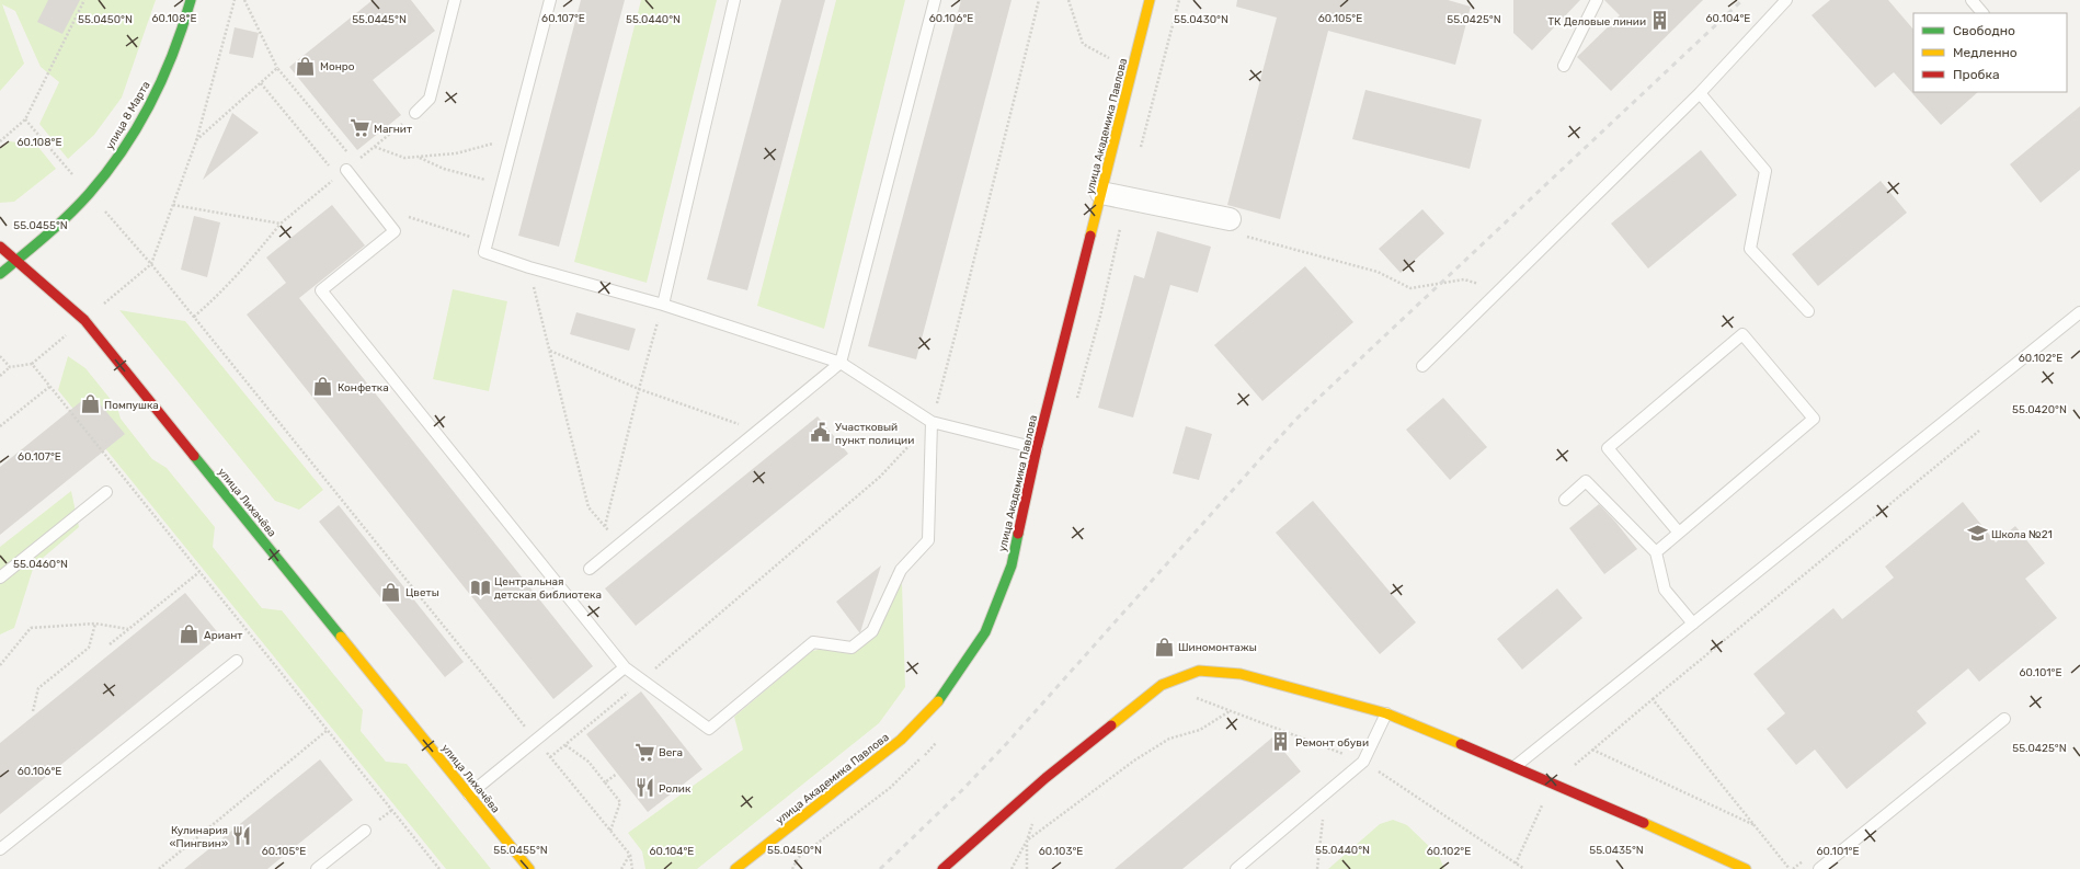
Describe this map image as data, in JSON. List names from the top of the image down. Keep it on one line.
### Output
{"streets":{"main road":["улица 8 Марта","улица Академика Павлова","улица Лихачёва"]},"crossings":[["улица 8 Марта","улица Лихачёва"]],"places":{"building":["ТК Деловые линии","Ремонт обуви"],"shop":["Монро","Конфетка","Помпушка","Цветы","Ариант","Шиномонтажы"],"supermarket":["Магнит","Вега"],"public building":["Участковый пункт полиции"],"school or university":["Школа №21"],"library":["Центральная детская библиотека"],"restaurant":["Ролик","Кулинария «Пингвин»"]},"legend":["Свободно","Медленно","Пробка"],"coordinates":["60.108°E","60.107°E","60.106°E","60.105°E","60.104°E","55.0430°N","55.0450°N","55.0445°N","55.0440°N","55.0425°N","55.0455°N","60.102°E","55.0420°N","55.0460°N","60.101°E","55.0435°N","60.103°E"]}
